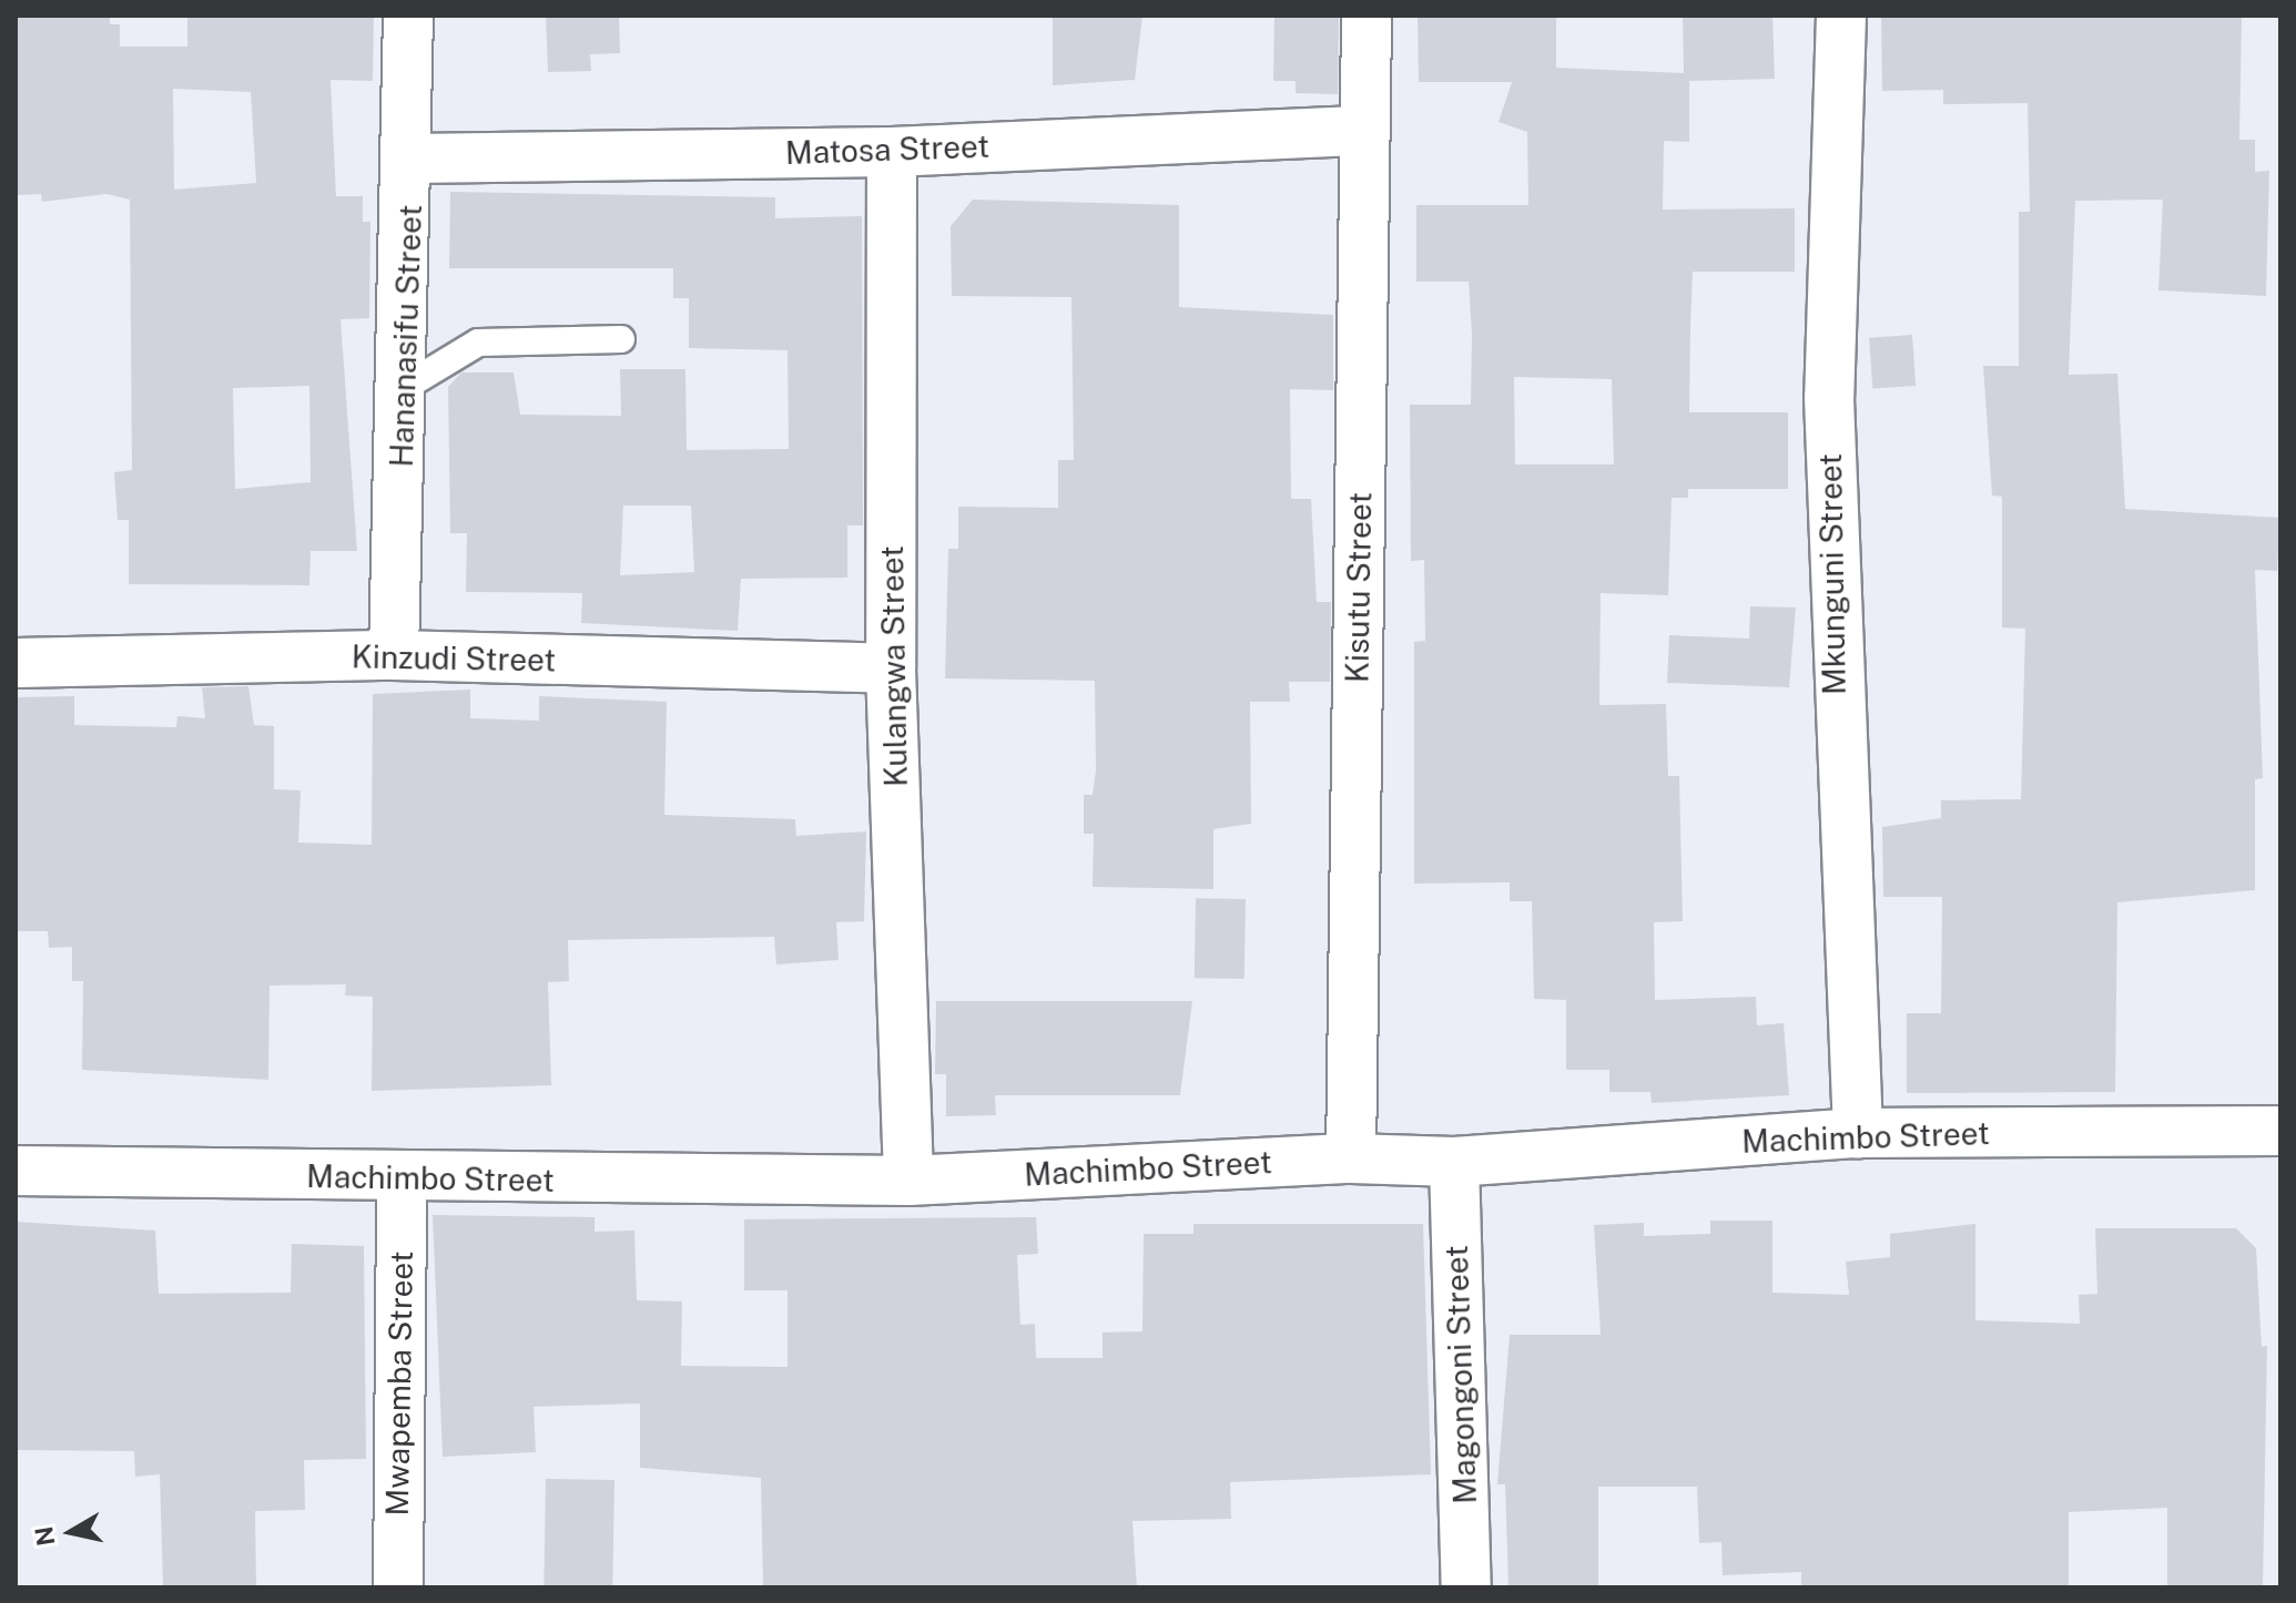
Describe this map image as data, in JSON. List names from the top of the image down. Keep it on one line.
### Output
{"streets":{"street":["Matosa Street","Hananasifu Street","Mkunguni Street","Kisutu Street","Kinzudi Street","Kulangwa Street","Machimbo Street","Magongoni Street","Mwapemba Street"]},"crossings":[["Matosa Street","Hananasifu Street"],["Matosa Street","Kisutu Street"],["Matosa Street","Kulangwa Street"],["Hananasifu Street","Kinzudi Street"],["Mkunguni Street","Machimbo Street"],["Kisutu Street","Machimbo Street"],["Kinzudi Street","Kulangwa Street"],["Kulangwa Street","Machimbo Street"],["Machimbo Street","Magongoni Street"],["Machimbo Street","Mwapemba Street"]],"north":"left"}
